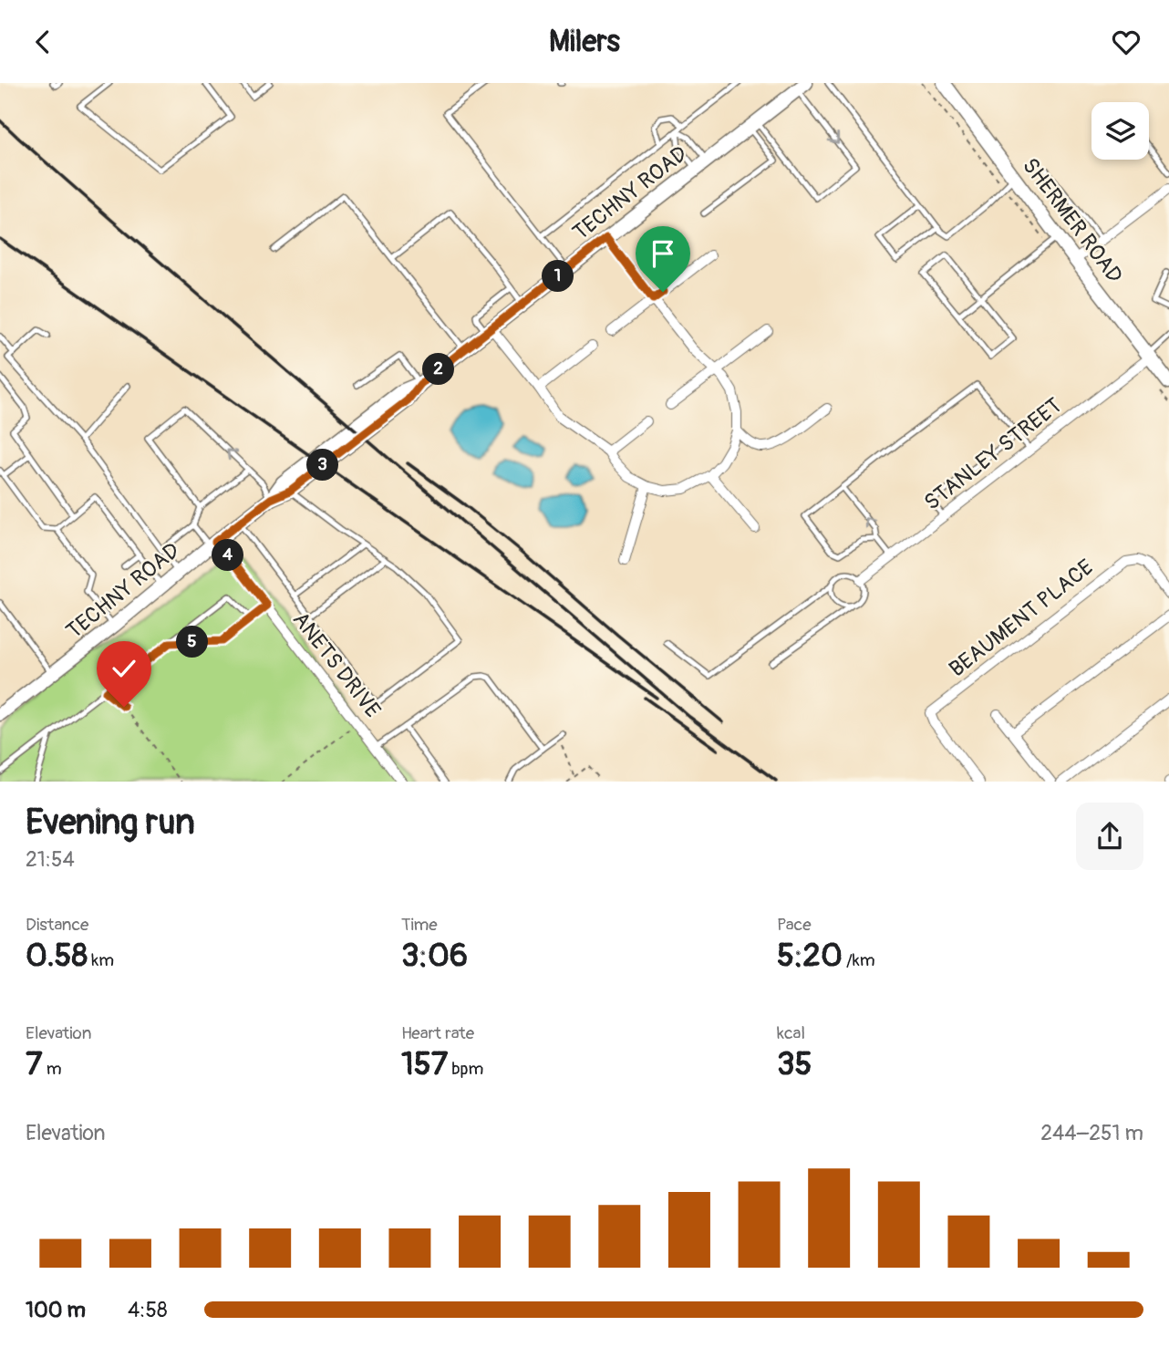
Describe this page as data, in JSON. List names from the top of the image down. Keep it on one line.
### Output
{"streets":{"main road":["TECHNY ROAD","SHERMER ROAD"],"street":["STANLEY STREET","BEAUMENT PLACE","ANETS DRIVE"]},"crossings":[["TECHNY ROAD","ANETS DRIVE"],["SHERMER ROAD","STANLEY STREET"]],"page":{"header":"Milers","pins":["1","2","3","4","5"],"heading":["Evening run","21:54"],"stats":[["Distance","0.58 km"],["Time","3:06"],["Pace","5:20 /km"],["Elevation","7 m"],["Heart rate","157 bpm"],["kcal","35"]],"chart":["Elevation","244–251 m"],"list":[{"name":"100 m","note":"4:58"}]}}
